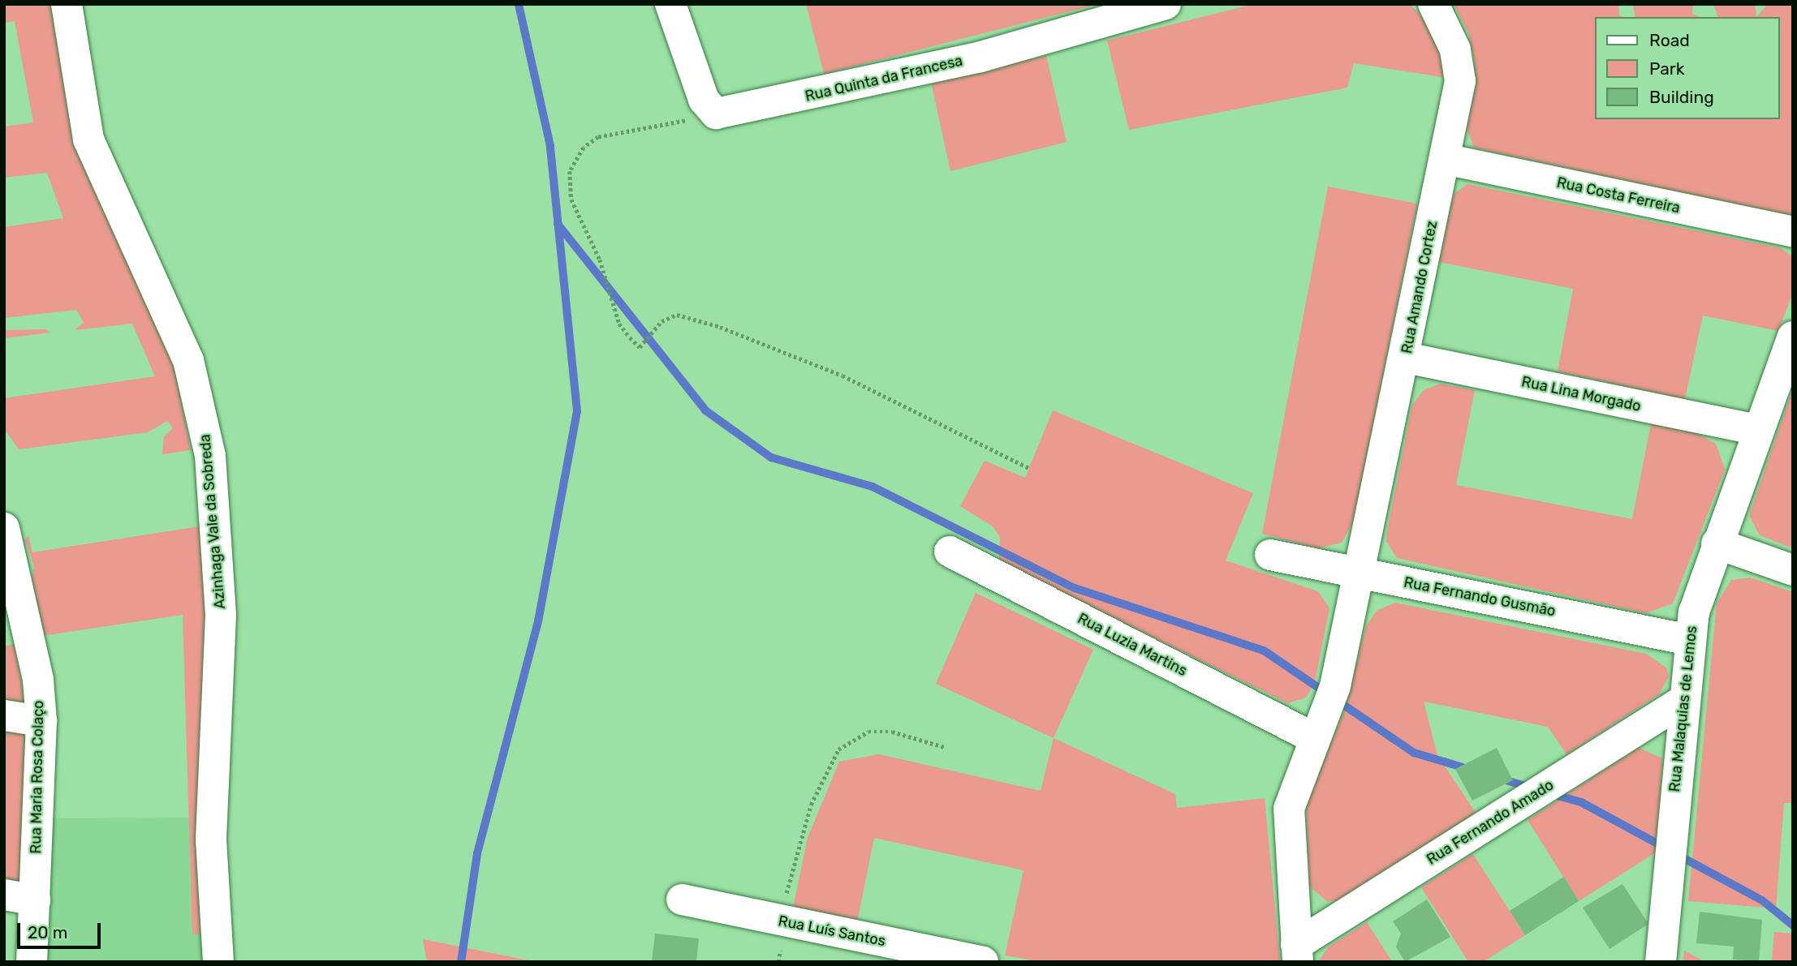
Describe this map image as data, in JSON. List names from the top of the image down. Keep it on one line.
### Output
{"streets":{"street":["Rua Quinta da Francesa","Rua Costa Ferreira","Rua Amando Cortez","Rua Lina Morgado","Azinhaga Vale da Sobreda","Rua Fernando Gusmão","Rua Luzia Martins","Rua Malaquias de Lemos","Rua Maria Rosa Colaço","Rua Fernando Amado","Rua Luís Santos"]},"crossings":[["Rua Costa Ferreira","Rua Amando Cortez"],["Rua Amando Cortez","Rua Lina Morgado"],["Rua Amando Cortez","Rua Fernando Gusmão"],["Rua Lina Morgado","Rua Malaquias de Lemos"],["Rua Fernando Gusmão","Rua Malaquias de Lemos"],["Rua Malaquias de Lemos","Rua Fernando Amado"]],"legend":["Road","Park","Building"],"scale_bar":"20 m"}
